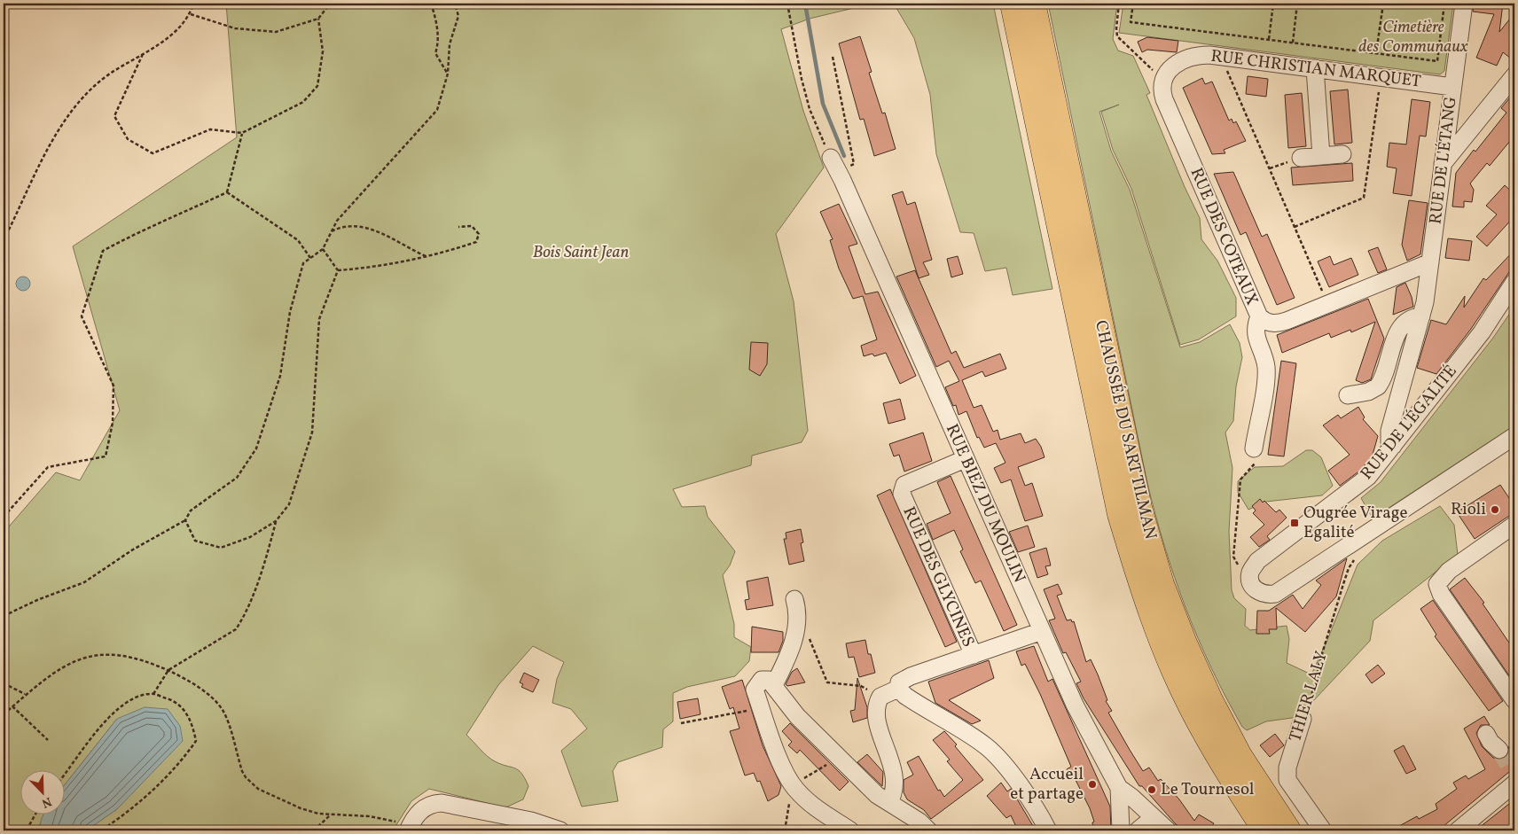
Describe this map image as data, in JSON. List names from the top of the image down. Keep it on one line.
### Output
{"streets":{"highway":["CHAUSSÉE DU SART TILMAN"],"street":["RUE CHRISTIAN MARQUET","RUE DE L'ÉTANG","RUE DES COTEAUX","RUE DE L'ÉGALITÉ","RUE BIEZ DU MOULIN","RUE DES GLYCINES","THIER LALY"]},"crossings":[["RUE CHRISTIAN MARQUET","RUE DE L'ÉTANG"],["RUE CHRISTIAN MARQUET","RUE DES COTEAUX"],["RUE DE L'ÉTANG","RUE DE L'ÉGALITÉ"],["RUE BIEZ DU MOULIN","RUE DES GLYCINES"]],"parks":["Cimetière des Communaux","Bois Saint Jean"],"places":{"other":["Rioli","Accueil et partage","Le Tournesol"],"transit":["Ougrée Virage Egalité"]},"north":"bottom right"}
